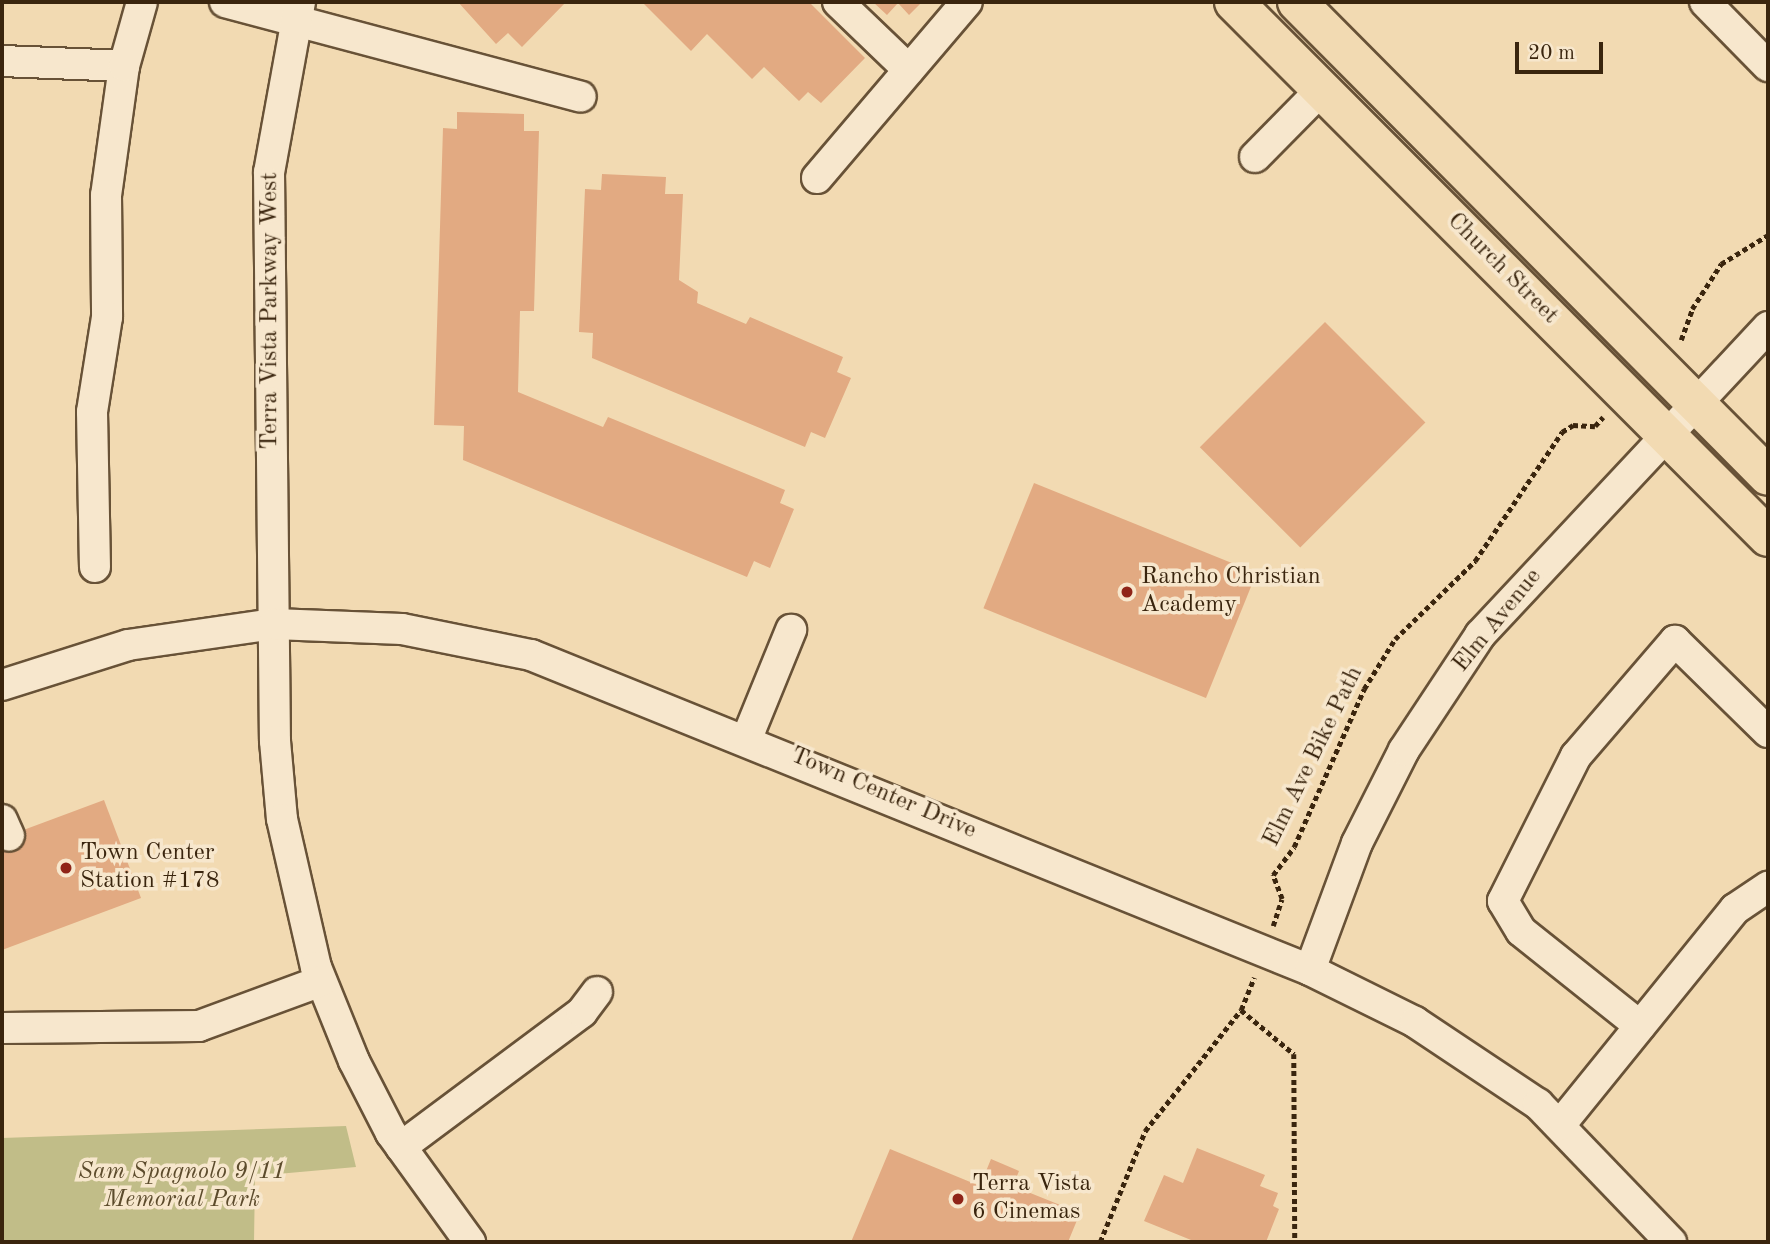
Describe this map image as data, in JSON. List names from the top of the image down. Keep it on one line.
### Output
{"streets":{"main road":["Church Street"],"street":["Terra Vista Parkway West","Elm Avenue","Town Center Drive"],"path":["Elm Ave Bike Path"]},"crossings":[["Church Street","Elm Avenue"],["Terra Vista Parkway West","Town Center Drive"],["Elm Avenue","Town Center Drive"]],"parks":["Sam Spagnolo 9/11 Memorial Park"],"places":["Rancho Christian Academy","Town Center Station #178","Terra Vista 6 Cinemas"],"scale_bar":"20 m"}
